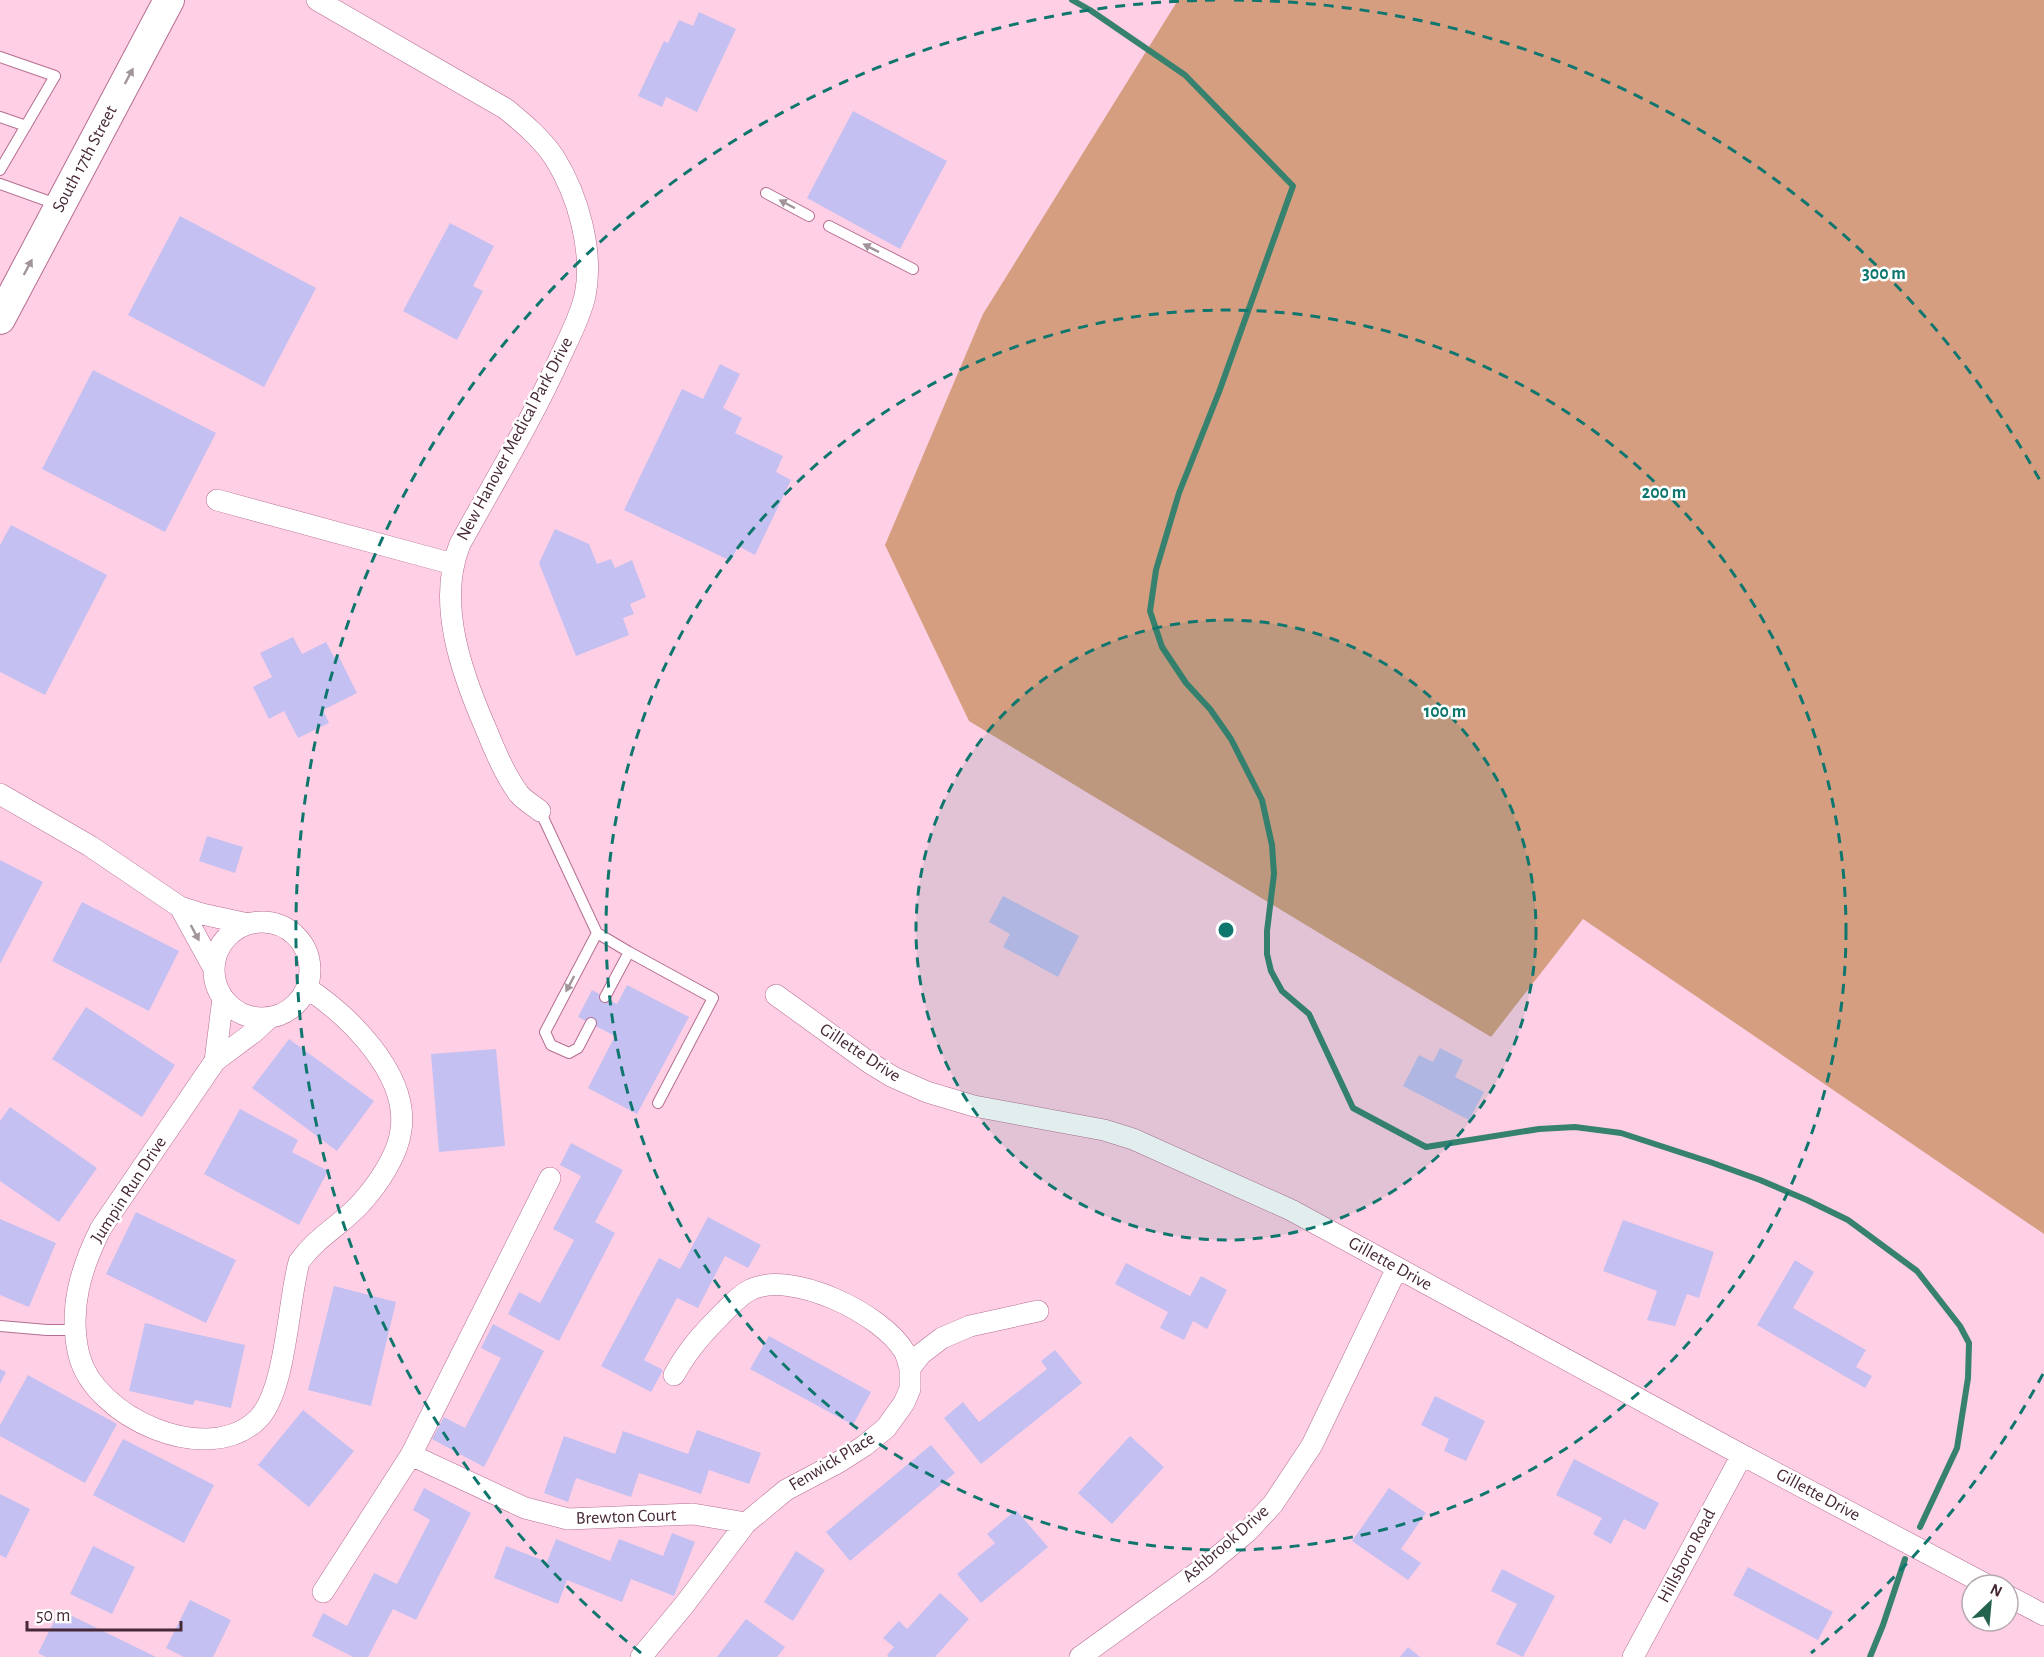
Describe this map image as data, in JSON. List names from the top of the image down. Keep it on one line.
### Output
{"streets":{"main road":["South 17th Street"],"street":["New Hanover Medical Park Drive","Gillette Drive","Jumpin Run Drive","Fenwick Place","Brewton Court","Ashbrook Drive","Hillsboro Road"]},"crossings":[["Gillette Drive","Ashbrook Drive"],["Gillette Drive","Hillsboro Road"],["Fenwick Place","Brewton Court"]],"one_way":["South 17th Street"],"scale_bar":"50 m","north":"top right","rings":["300 m","200 m","100 m"]}
